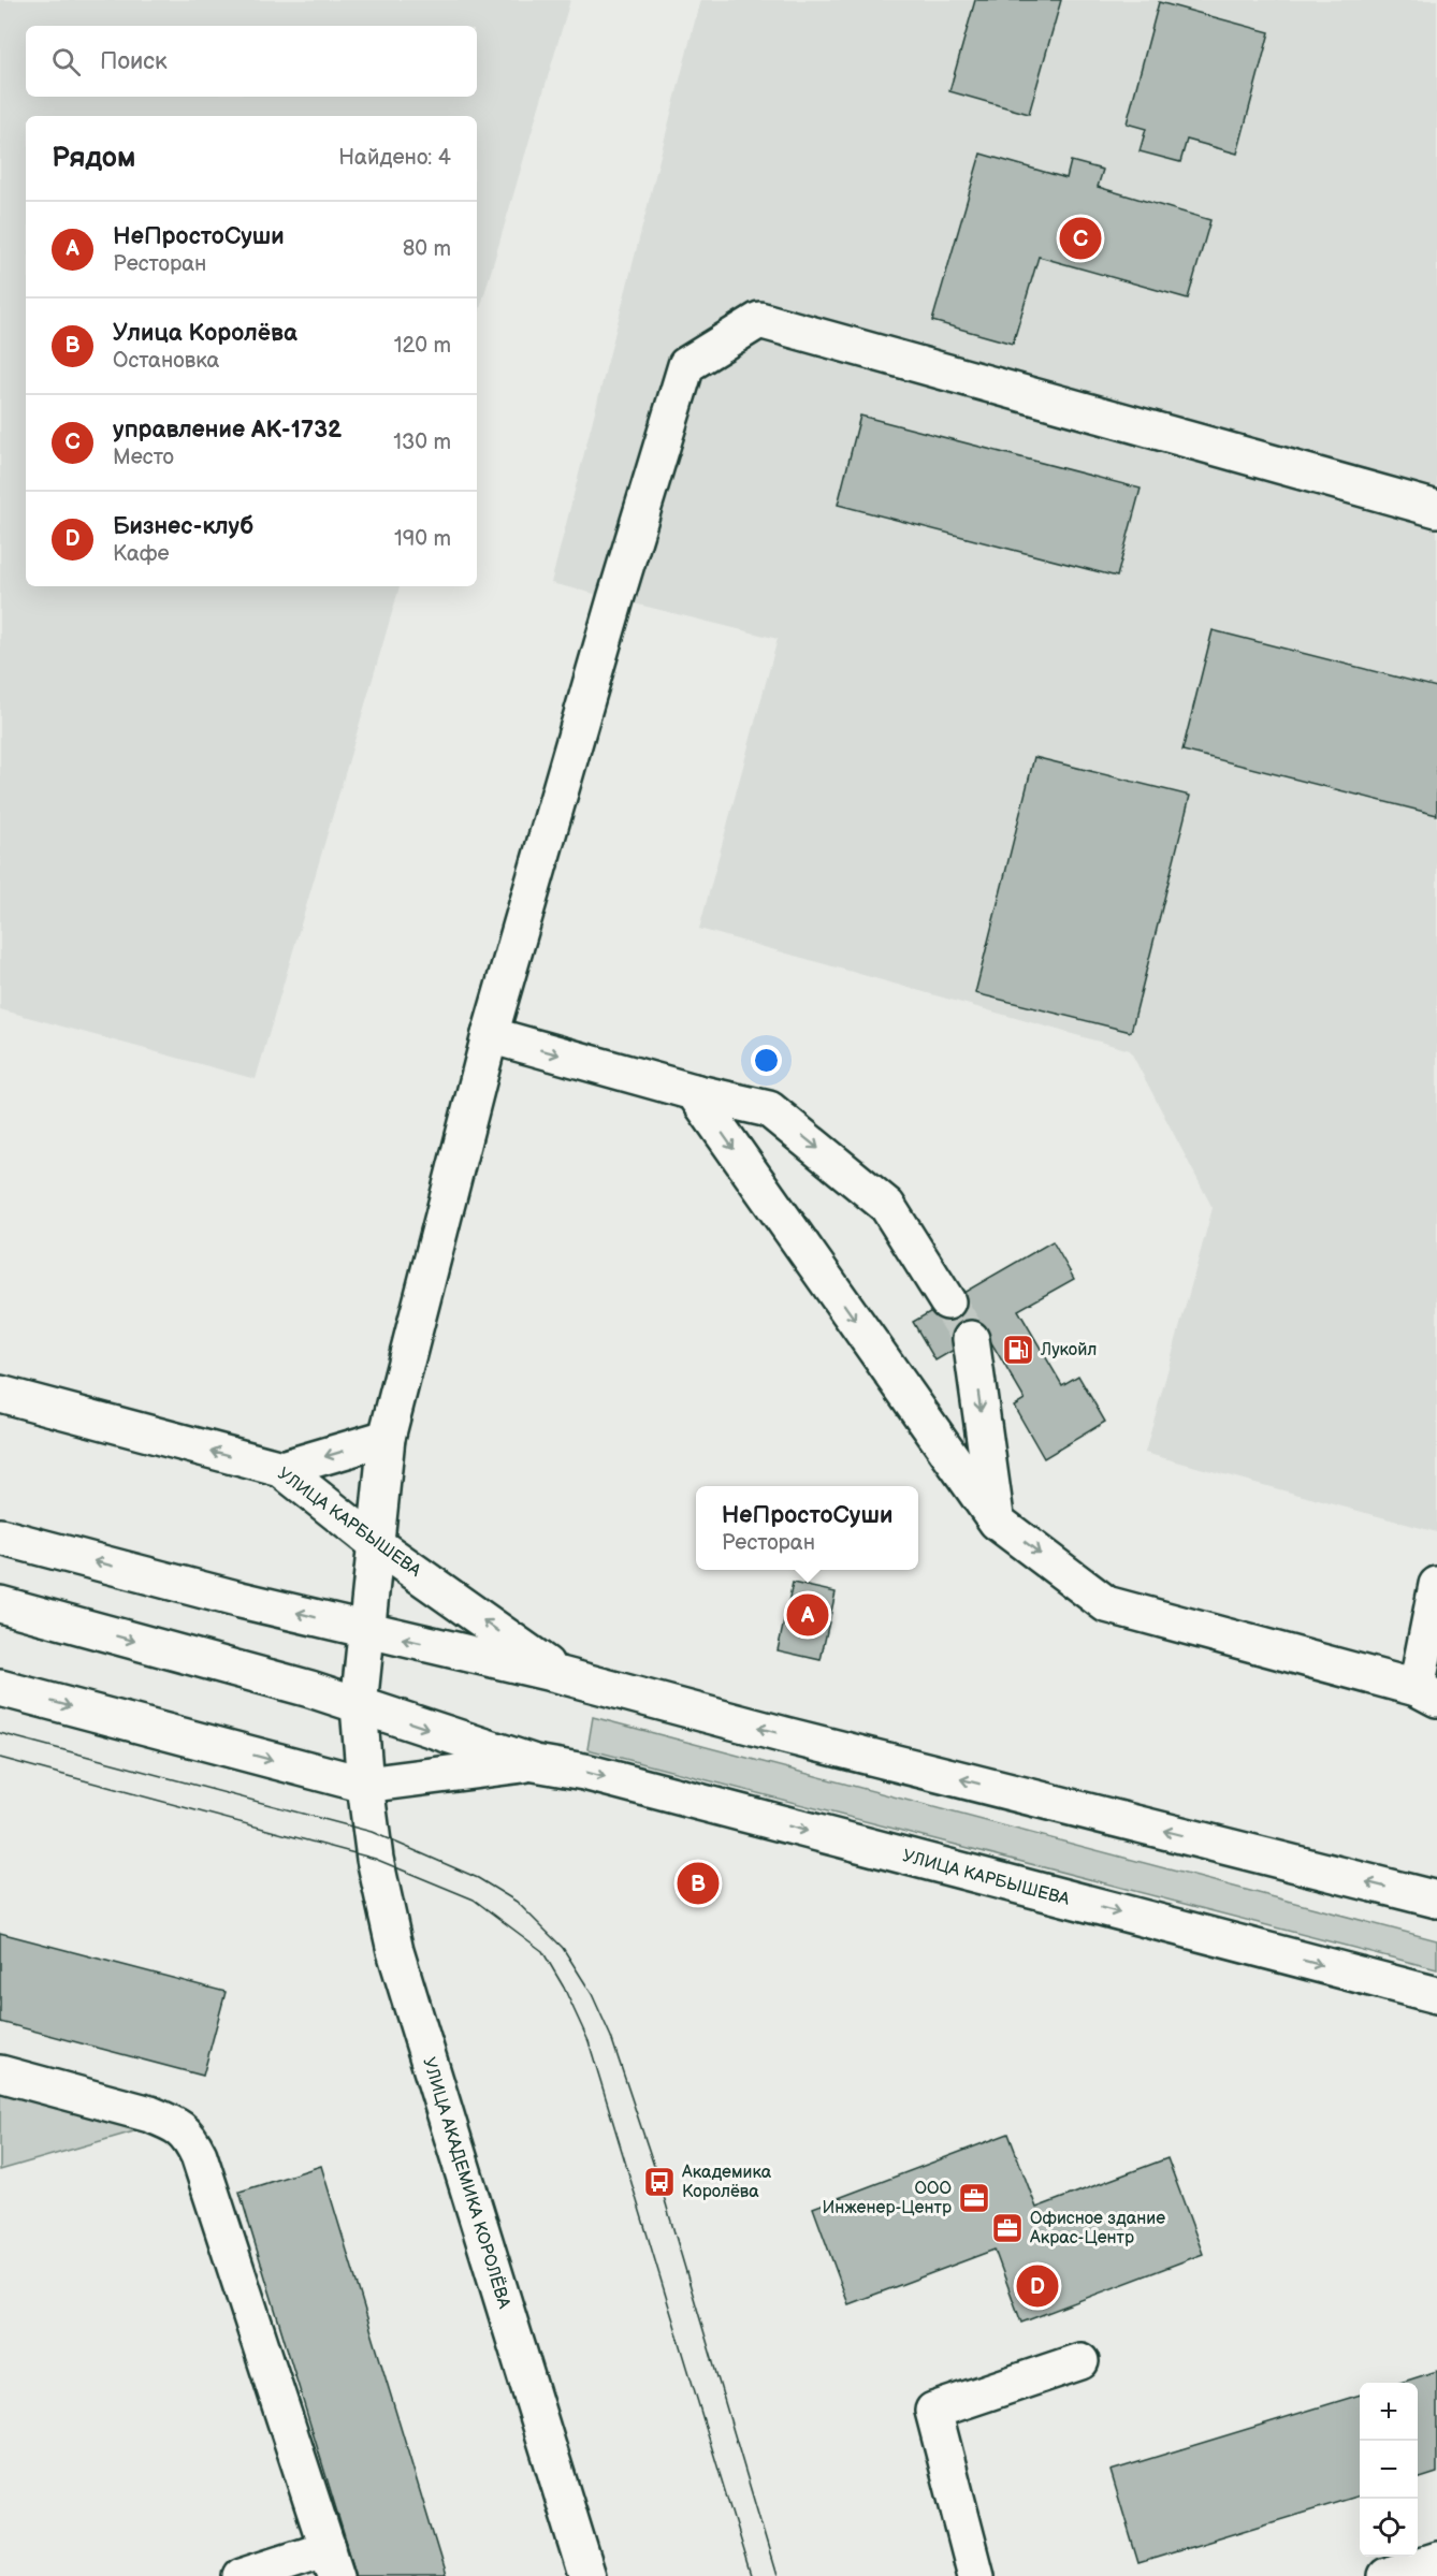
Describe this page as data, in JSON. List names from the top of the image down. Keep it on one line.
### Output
{"streets":{"street":["УЛИЦА КАРБЫШЕВА","УЛИЦА АКАДЕМИКА КОРОЛЁВА"]},"crossings":[["УЛИЦА КАРБЫШЕВА","УЛИЦА АКАДЕМИКА КОРОЛЁВА"]],"places":{"fuel station":["Лукойл"],"bus stop":["Академика Королёва"],"office":["ООО Инженер-Центр","Офисное здание Акрас-Центр"]},"page":{"search":"Поиск","heading":["Рядом","Найдено: 4"],"list":[{"mark":"A","name":"НеПростоСуши","note":"Ресторан","value":"80 m"},{"mark":"B","name":"Улица Королёва","note":"Остановка","value":"120 m"},{"mark":"C","name":"управление AK-1732","note":"Место","value":"130 m"},{"mark":"D","name":"Бизнес-клуб","note":"Кафе","value":"190 m"}],"pins":["C","A","B","D"],"popup":["НеПростоСуши","Ресторан"],"map_buttons":["+","−"]}}
